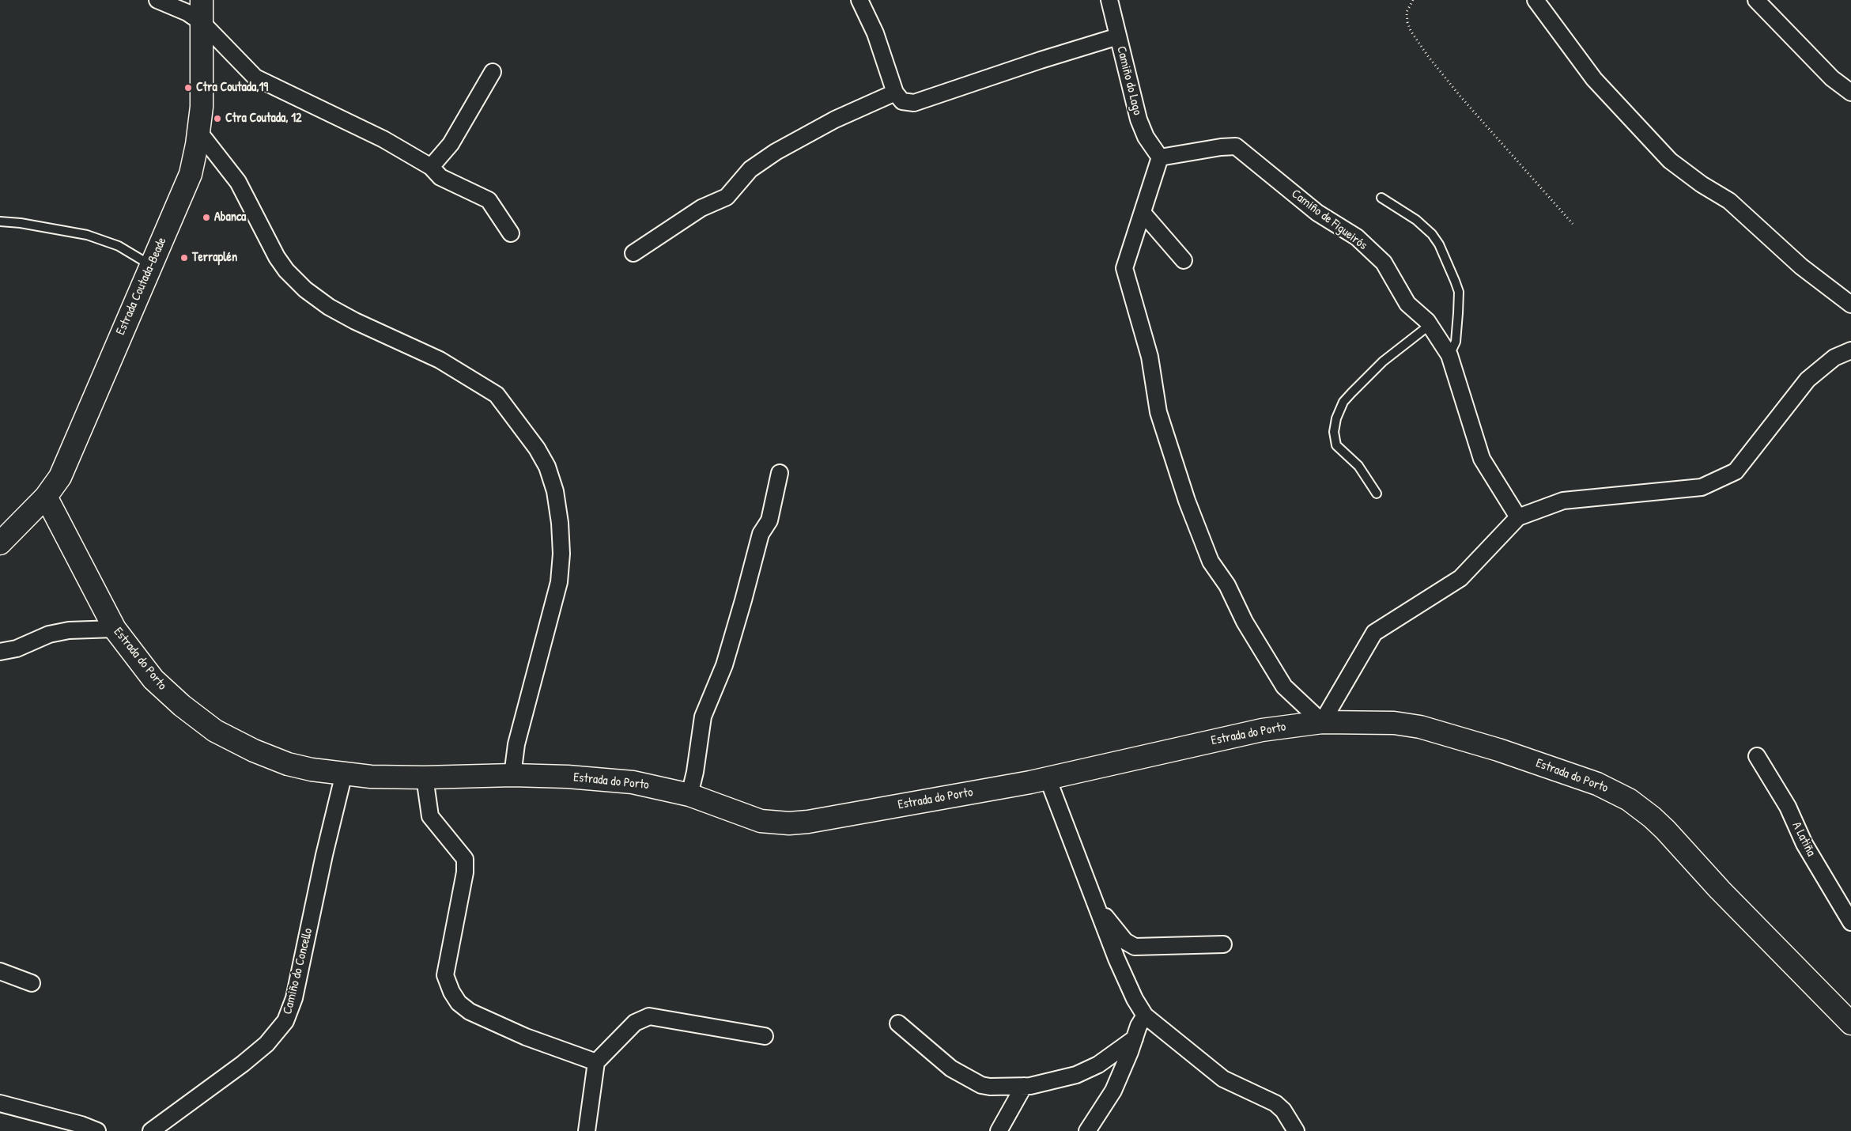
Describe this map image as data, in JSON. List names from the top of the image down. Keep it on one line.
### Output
{"streets":{"street":["Camiño do Lago","Camiño de Figueirós","Estrada Coutada-Beade","Estrada do Porto","A Latiña","Camiño do Concello"]},"crossings":[["Camiño do Lago","Camiño de Figueirós"],["Estrada Coutada-Beade","Estrada do Porto"],["Estrada do Porto","Camiño do Concello"]],"places":["Ctra Coutada,19","Ctra Coutada, 12","Abanca","Terraplén"]}
